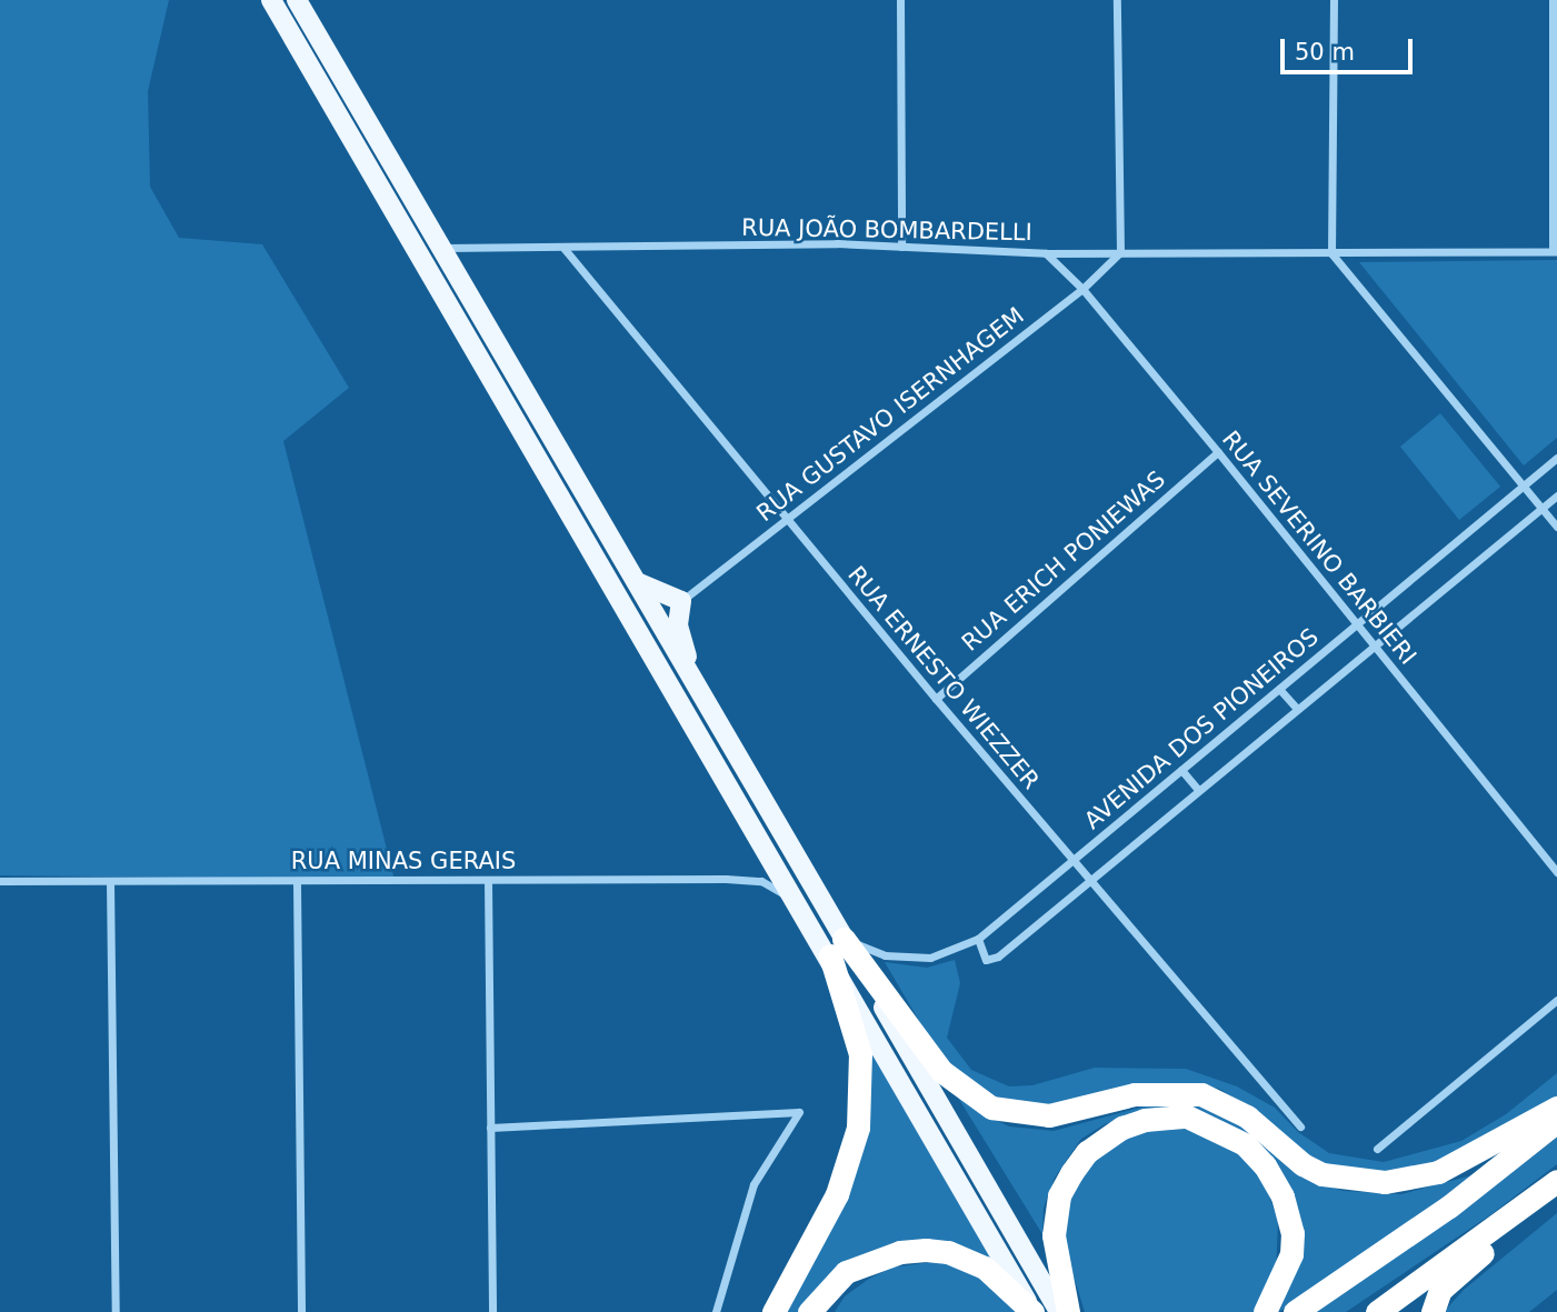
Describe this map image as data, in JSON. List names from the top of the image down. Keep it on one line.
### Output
{"streets":{"street":["RUA JOÃO BOMBARDELLI","RUA GUSTAVO ISERNHAGEM","RUA SEVERINO BARBIERI","RUA ERICH PONIEWAS","RUA ERNESTO WIEZZER","AVENIDA DOS PIONEIROS","RUA MINAS GERAIS"]},"crossings":[["RUA JOÃO BOMBARDELLI","RUA GUSTAVO ISERNHAGEM"],["RUA JOÃO BOMBARDELLI","RUA SEVERINO BARBIERI"],["RUA JOÃO BOMBARDELLI","RUA ERNESTO WIEZZER"],["RUA GUSTAVO ISERNHAGEM","RUA SEVERINO BARBIERI"],["RUA GUSTAVO ISERNHAGEM","RUA ERNESTO WIEZZER"],["RUA SEVERINO BARBIERI","RUA ERICH PONIEWAS"],["RUA SEVERINO BARBIERI","AVENIDA DOS PIONEIROS"],["RUA ERICH PONIEWAS","RUA ERNESTO WIEZZER"],["RUA ERNESTO WIEZZER","AVENIDA DOS PIONEIROS"]],"scale_bar":"50 m"}
